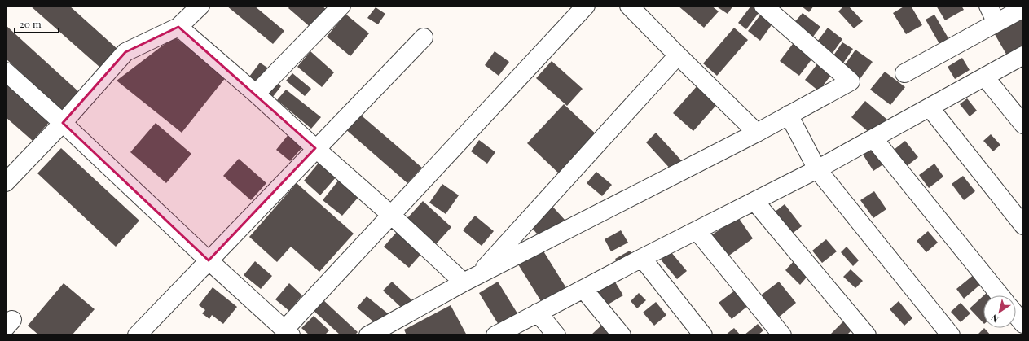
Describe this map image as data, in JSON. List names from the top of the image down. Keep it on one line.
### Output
{"scale_bar":"20 m","north":"bottom left"}
